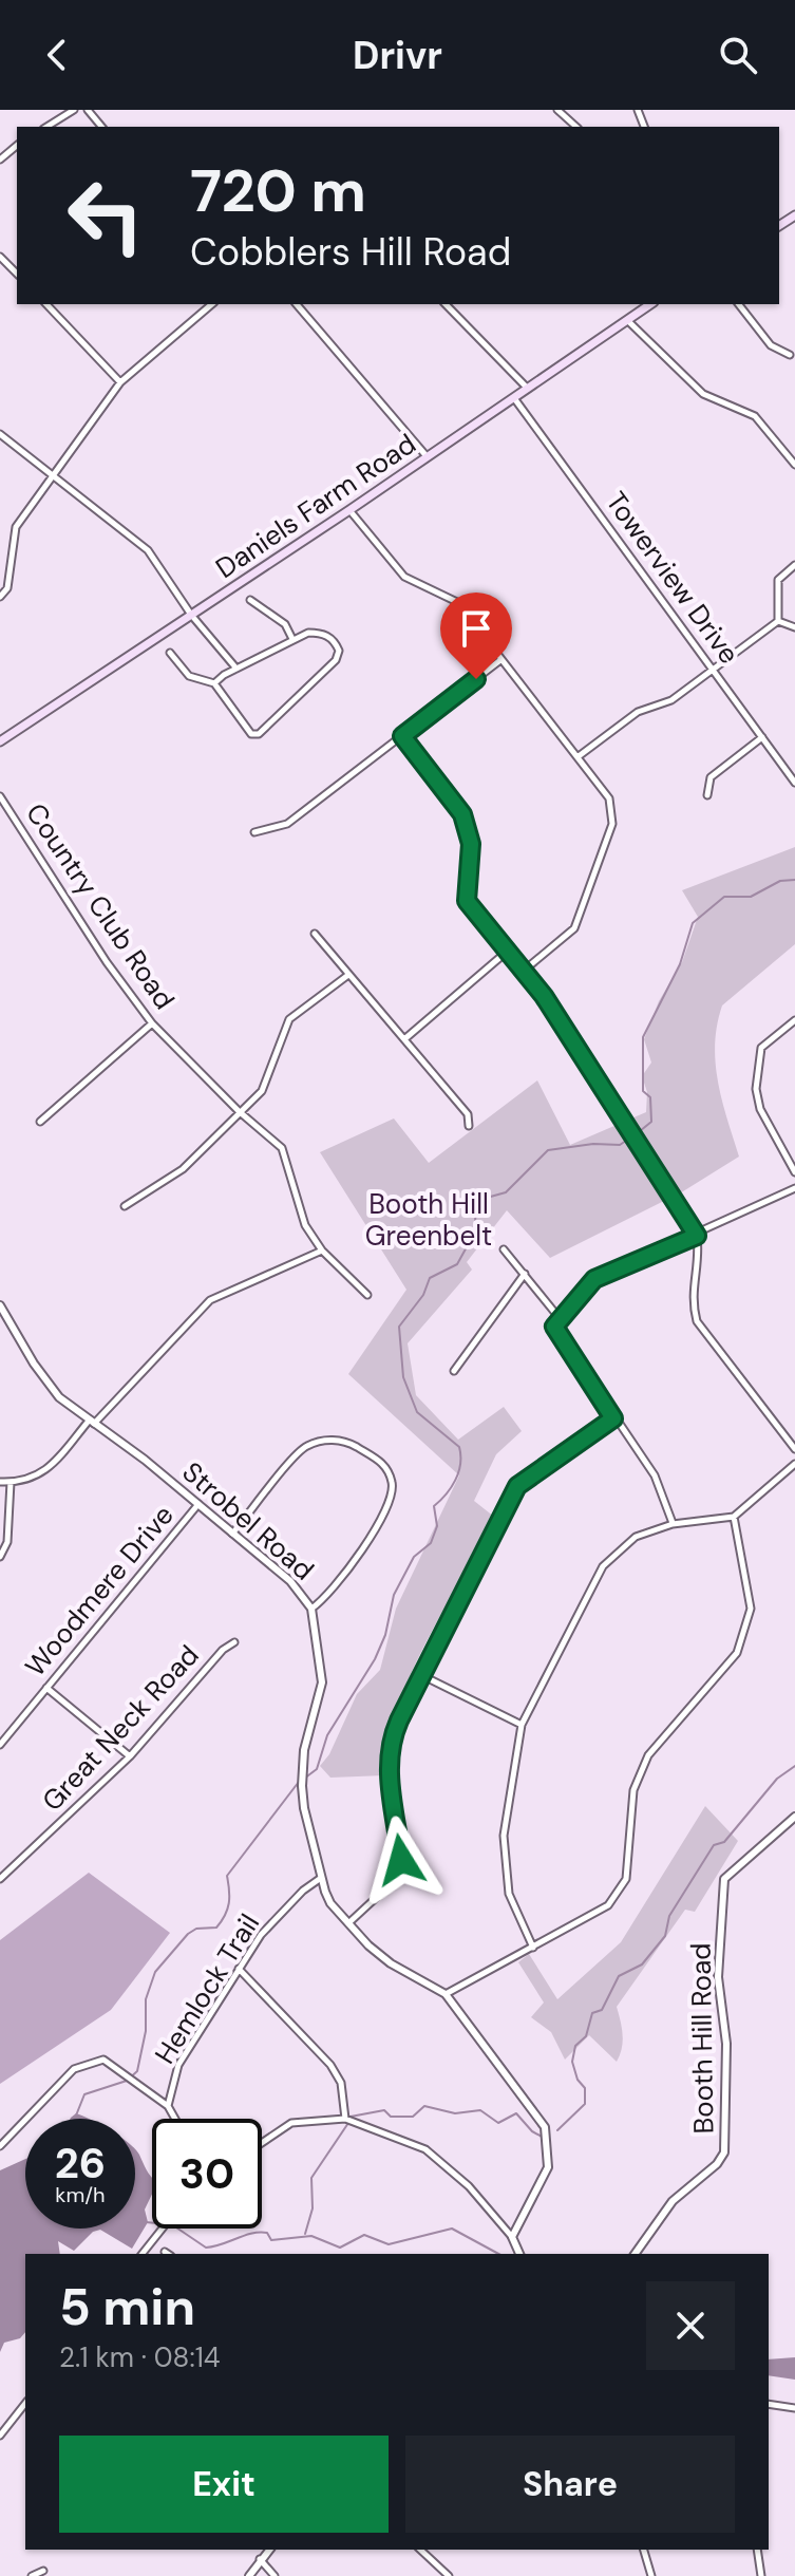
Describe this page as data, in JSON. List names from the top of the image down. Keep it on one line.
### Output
{"streets":{"main road":["Daniels Farm Road"],"street":["Towerview Drive","Country Club Road","Strobel Road","Woodmere Drive","Great Neck Road","Hemlock Trail","Booth Hill Road"]},"crossings":[["Daniels Farm Road","Towerview Drive"],["Strobel Road","Woodmere Drive"],["Strobel Road","Hemlock Trail"]],"parks":["Booth Hill Greenbelt"],"page":{"header":"Drivr","turn":["720 m","Cobblers Hill Road"],"speed":"26 km/h","limit":"30","heading":["5 min","2.1 km · 08:14"],"buttons":["Exit","Share"]}}
